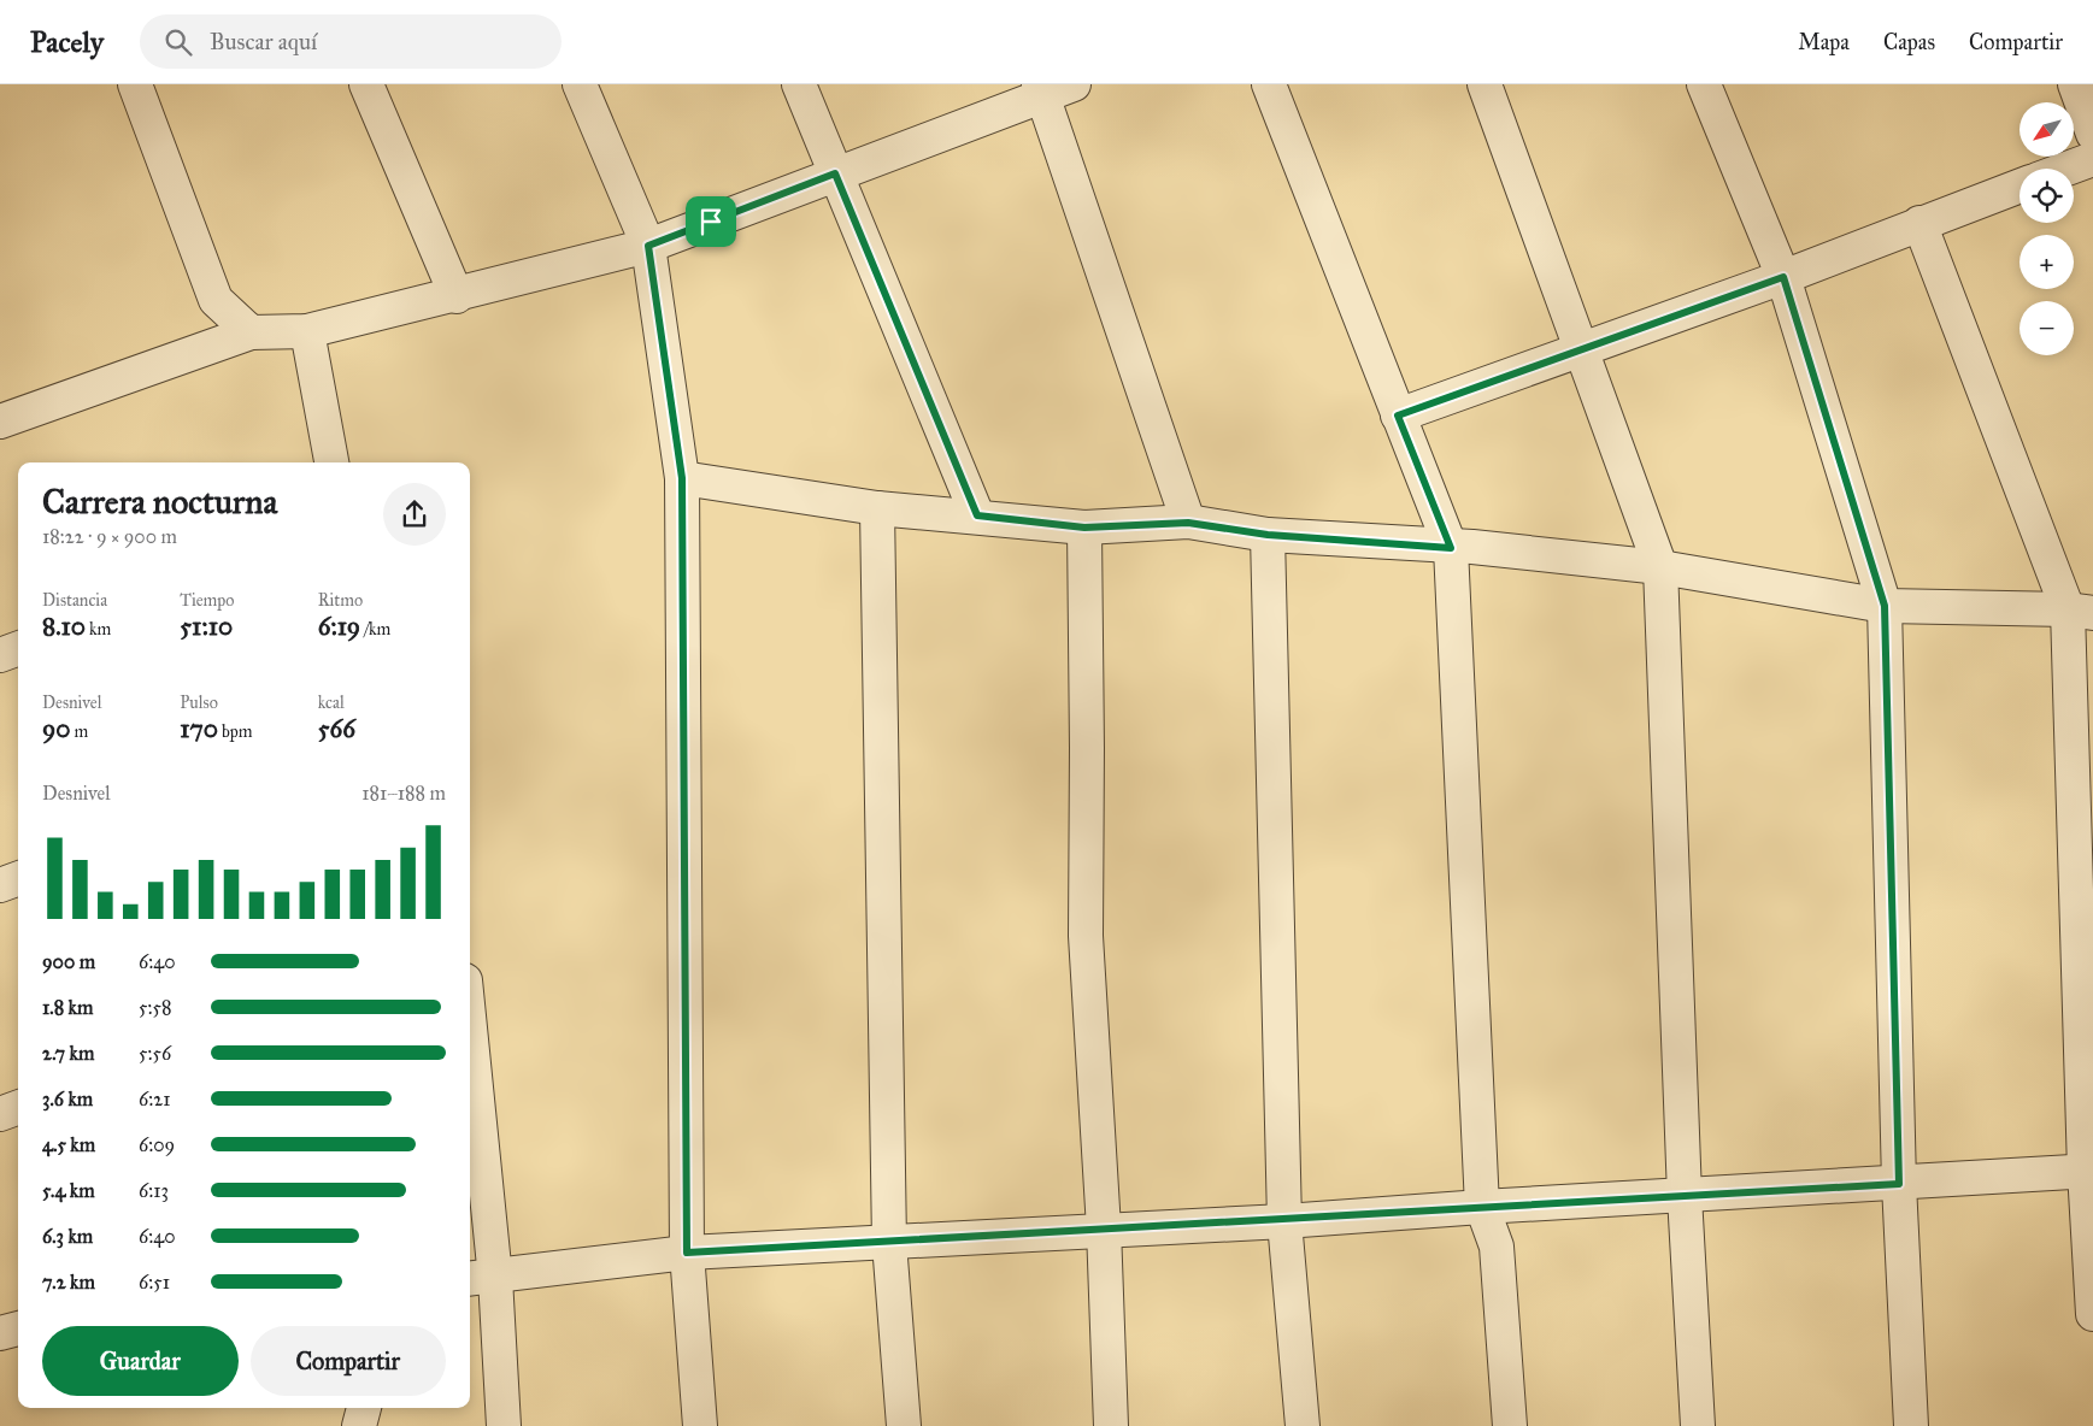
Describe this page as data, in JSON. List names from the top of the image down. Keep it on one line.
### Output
{"north":"bottom left","page":{"header":"Pacely","search":"Buscar aquí","nav":["Mapa","Capas","Compartir"],"map_buttons":["+","−"],"heading":["Carrera nocturna","18:22 · 9 × 900 m"],"stats":[["Distancia","8.10 km"],["Tiempo","51:10"],["Ritmo","6:19 /km"],["Desnivel","90 m"],["Pulso","170 bpm"],["kcal","566"]],"chart":["Desnivel","181–188 m"],"list":[{"name":"900 m","note":"6:40"},{"name":"1.8 km","note":"5:58"},{"name":"2.7 km","note":"5:56"},{"name":"3.6 km","note":"6:21"},{"name":"4.5 km","note":"6:09"},{"name":"5.4 km","note":"6:13"},{"name":"6.3 km","note":"6:40"},{"name":"7.2 km","note":"6:51"}],"buttons":["Guardar","Compartir"]}}
